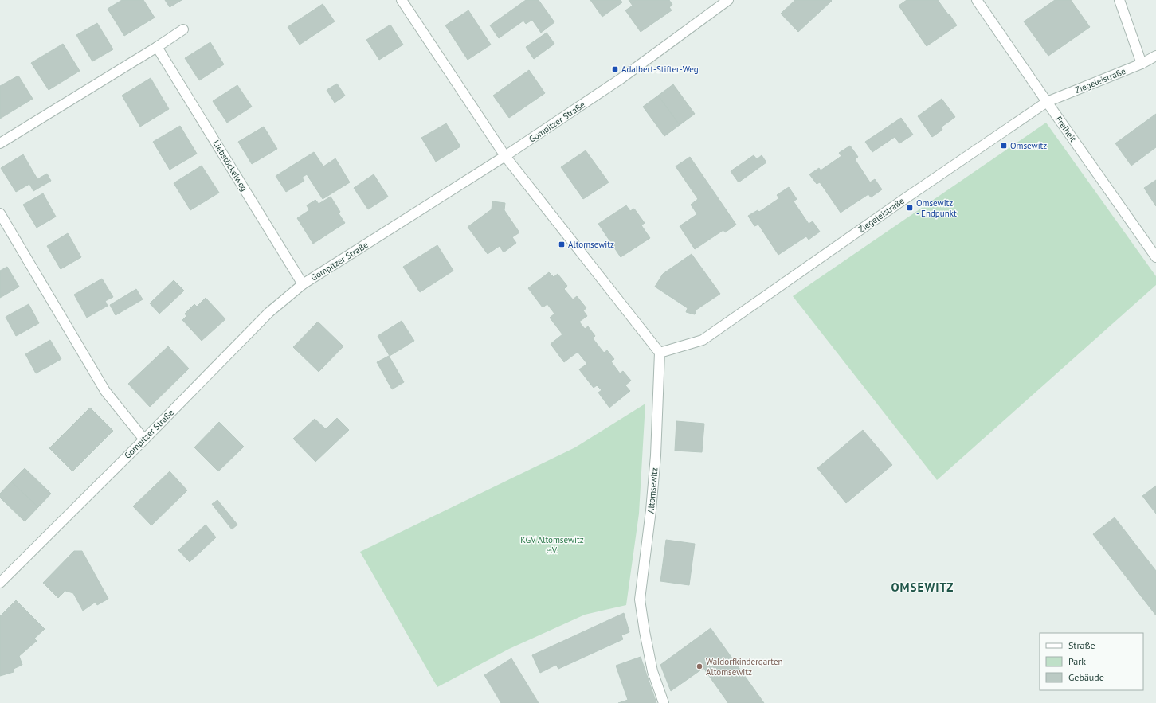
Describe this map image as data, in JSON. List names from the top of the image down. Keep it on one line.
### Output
{"streets":{"street":["Ziegeleistraße","Gompitzer Straße","Freiheit","Liebstöckelweg","Altomsewitz"]},"crossings":[["Ziegeleistraße","Freiheit"],["Ziegeleistraße","Altomsewitz"],["Gompitzer Straße","Liebstöckelweg"]],"districts":["OMSEWITZ"],"parks":["KGV Altomsewitz e.V."],"places":{"transit":["Adalbert-Stifter-Weg","Omsewitz","Omsewitz - Endpunkt","Altomsewitz"],"other":["Waldorfkindergarten Altomsewitz"]},"legend":["Straße","Park","Gebäude"]}
